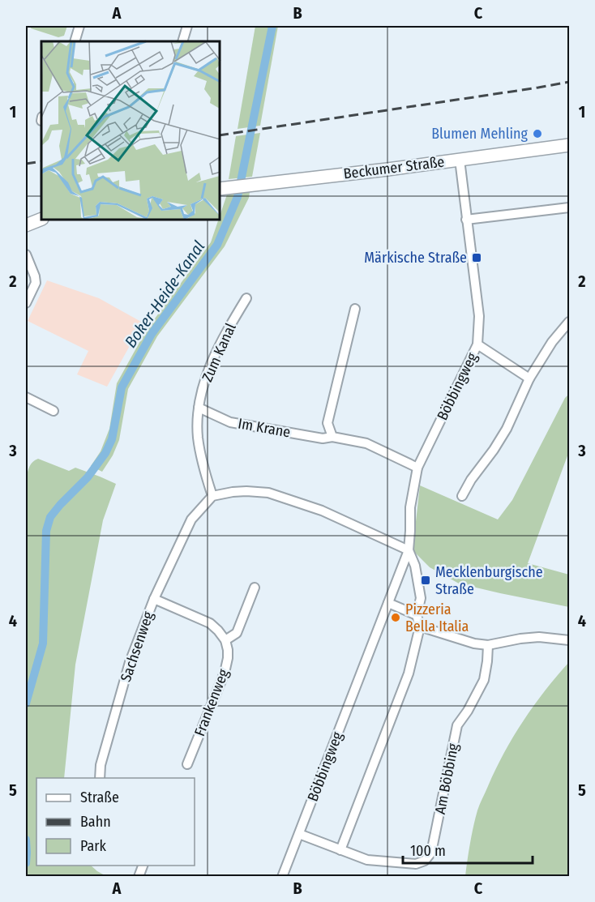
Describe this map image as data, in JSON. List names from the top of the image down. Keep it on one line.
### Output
{"streets":{"main road":["Beckumer Straße"],"street":["Zum Kanal","Böbbingweg","Im Krane","Sachsenweg","Frankenweg","Am Böbbing"]},"crossings":[["Beckumer Straße","Böbbingweg"],["Zum Kanal","Im Krane"],["Zum Kanal","Sachsenweg"],["Böbbingweg","Im Krane"],["Böbbingweg","Am Böbbing"]],"water":["Boker-Heide-Kanal"],"places":{"other":["Blumen Mehling","Pizzeria Bella Italia"],"transit":["Märkische Straße","Mecklenburgische Straße"]},"legend":["Straße","Bahn","Park"],"scale_bar":"100 m","grid":{"columns":["A","B","C"],"rows":["1","2","3","4","5"]}}
